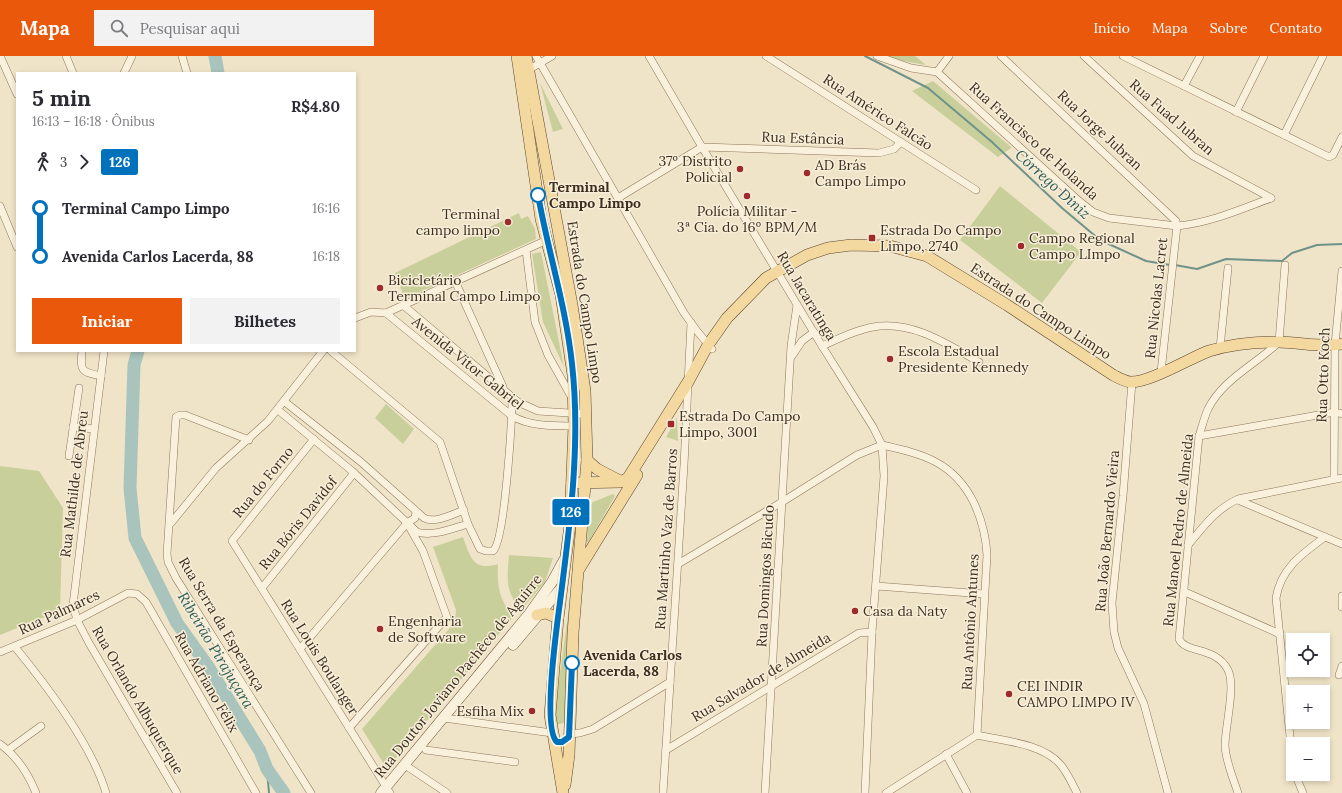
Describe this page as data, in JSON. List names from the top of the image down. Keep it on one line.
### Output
{"streets":{"main road":["Estrada do Campo Limpo","Rua Doutor Joviano Pachêco de Aguirre"],"street":["Rua Américo Falcão","Rua Fuad Jubran","Rua Jorge Jubran","Rua Estância","Rua Francisco de Holanda","Rua Jacaratinga","Rua Nicolas Lacret","Avenida Vitor Gabriel","Rua Otto Koch","Rua do Forno","Rua Mathilde de Abreu","Rua Bóris Davidof","Rua Manoel Pedro de Almeida","Rua João Bernardo Vieira","Rua Martinho Vaz de Barros","Rua Domingos Bicudo","Rua Palmares","Rua Antônio Antunes","Rua Serra da Esperança","Rua Louis Boulanger","Rua Salvador de Almeida","Rua Adriano Félix","Rua Orlando Albuquerque"]},"crossings":[["Rua Américo Falcão","Rua Estância"],["Rua Fuad Jubran","Rua Francisco de Holanda"],["Rua Jorge Jubran","Rua Francisco de Holanda"],["Rua Jorge Jubran","Rua Nicolas Lacret"],["Rua Estância","Rua Jacaratinga"],["Rua Francisco de Holanda","Rua Nicolas Lacret"],["Rua Jacaratinga","Estrada do Campo Limpo"],["Rua Jacaratinga","Rua Domingos Bicudo"],["Rua Jacaratinga","Rua Antônio Antunes"],["Estrada do Campo Limpo","Avenida Vitor Gabriel"],["Estrada do Campo Limpo","Rua João Bernardo Vieira"],["Estrada do Campo Limpo","Rua Martinho Vaz de Barros"],["Estrada do Campo Limpo","Rua Doutor Joviano Pachêco de Aguirre"],["Rua do Forno","Rua Louis Boulanger"],["Rua Mathilde de Abreu","Rua Palmares"],["Rua Mathilde de Abreu","Rua Orlando Albuquerque"],["Rua Bóris Davidof","Rua Louis Boulanger"],["Rua Martinho Vaz de Barros","Rua Salvador de Almeida"],["Rua Domingos Bicudo","Rua Salvador de Almeida"],["Rua Palmares","Rua Adriano Félix"],["Rua Palmares","Rua Orlando Albuquerque"],["Rua Louis Boulanger","Rua Doutor Joviano Pachêco de Aguirre"]],"water":["Córrego Diniz","Ribeirão Pirajuçara"],"places":{"other":["37º Distrito Policial","AD Brás Campo Limpo","Terminal Campo Limpo","Polícia Militar - 3ª Cia. do 16º BPM/M","Terminal campo limpo","Campo Regional Campo LImpo","Bicicletário Terminal Campo Limpo","Escola Estadual Presidente Kennedy","Casa da Naty","Engenharia de Software","Avenida Carlos Lacerda, 88","CEI INDIR CAMPO LIMPO IV","Esfiha Mix"],"transit":["Estrada Do Campo Limpo, 2740","Estrada Do Campo Limpo, 3001"]},"lines":["bus line 126"],"page":{"header":"Mapa","search":"Pesquisar aqui","nav":["Início","Mapa","Sobre","Contato"],"on_map":"126","heading":["5 min","16:13 – 16:18 · Ônibus","R$4.80"],"legs":["3","126"],"list":[{"name":"Terminal Campo Limpo","value":"16:16"},{"name":"Avenida Carlos Lacerda, 88","value":"16:18"}],"buttons":["Iniciar","Bilhetes"],"map_buttons":["+","−"]}}
